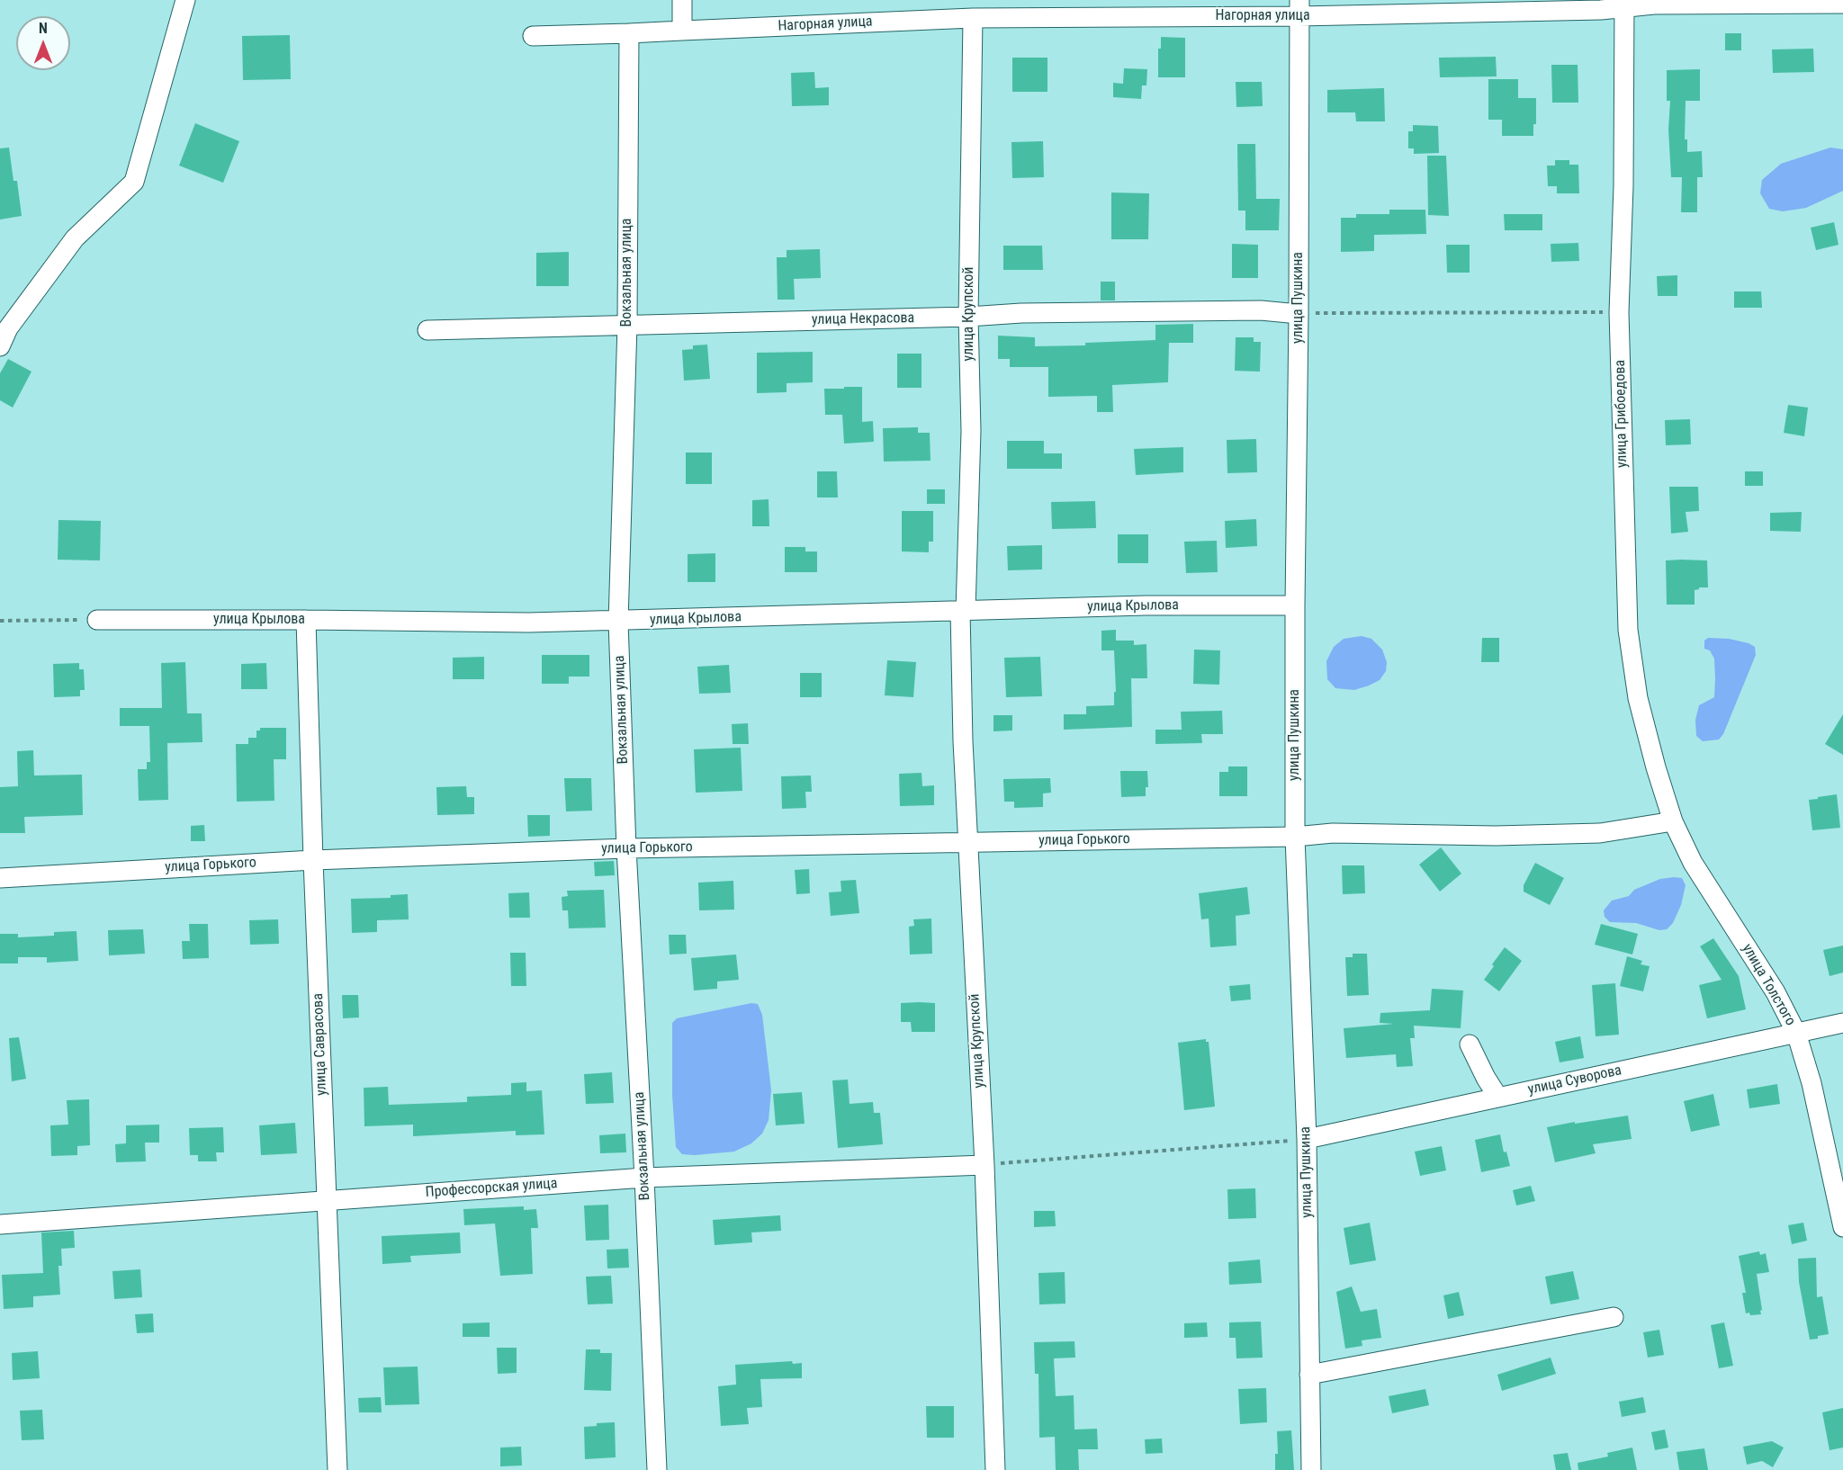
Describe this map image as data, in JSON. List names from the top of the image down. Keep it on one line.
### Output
{"streets":{"street":["Нагорная улица","Вокзальная улица","улица Пушкина","улица Крупской","улица Некрасова","улица Грибоедова","улица Крылова","улица Горького","улица Толстого","улица Саврасова","улица Суворова","Профессорская улица"]},"crossings":[["Нагорная улица","улица Пушкина"],["Нагорная улица","улица Крупской"],["Нагорная улица","улица Грибоедова"],["Вокзальная улица","улица Некрасова"],["Вокзальная улица","улица Крылова"],["Вокзальная улица","улица Горького"],["Вокзальная улица","Профессорская улица"],["улица Пушкина","улица Некрасова"],["улица Пушкина","улица Крылова"],["улица Пушкина","улица Горького"],["улица Пушкина","улица Суворова"],["улица Крупской","улица Некрасова"],["улица Крупской","улица Крылова"],["улица Крупской","улица Горького"],["улица Крупской","Профессорская улица"],["улица Грибоедова","улица Горького"],["улица Грибоедова","улица Толстого"],["улица Крылова","улица Саврасова"],["улица Горького","улица Толстого"],["улица Горького","улица Саврасова"],["улица Толстого","улица Суворова"],["улица Саврасова","Профессорская улица"]],"north":"top"}
